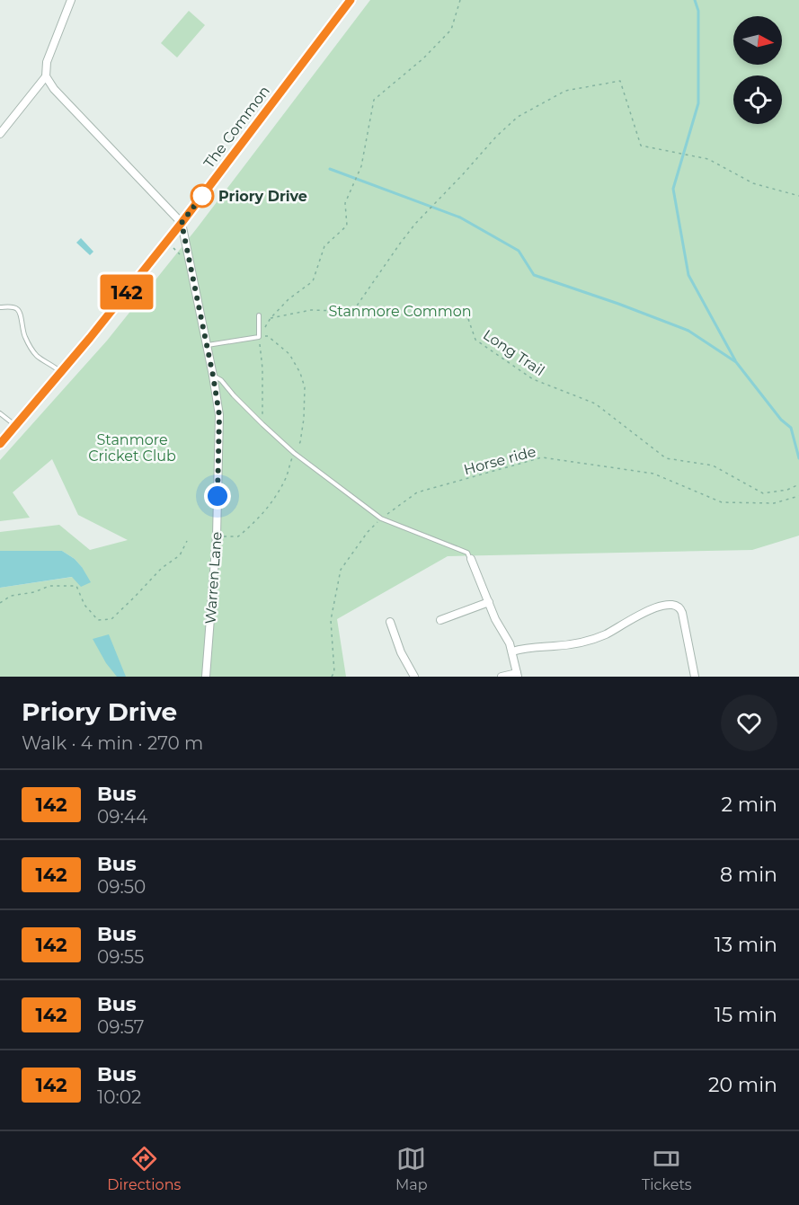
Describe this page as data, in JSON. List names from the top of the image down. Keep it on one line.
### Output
{"streets":{"main road":["The Common"],"street":["Warren Lane"],"path":["Long Trail","Horse ride"]},"crossings":[["The Common","Warren Lane"]],"parks":["Stanmore Common","Stanmore Cricket Club"],"places":["Priory Drive"],"lines":["bus line 142"],"north":"right","page":{"on_map":"142","heading":["Priory Drive","Walk · 4 min · 270 m"],"list":[{"mark":"142","name":"Bus","note":"09:44","value":"2 min"},{"mark":"142","name":"Bus","note":"09:50","value":"8 min"},{"mark":"142","name":"Bus","note":"09:55","value":"13 min"},{"mark":"142","name":"Bus","note":"09:57","value":"15 min"},{"mark":"142","name":"Bus","note":"10:02","value":"20 min"}],"tabs":["Directions","Map","Tickets"]}}
